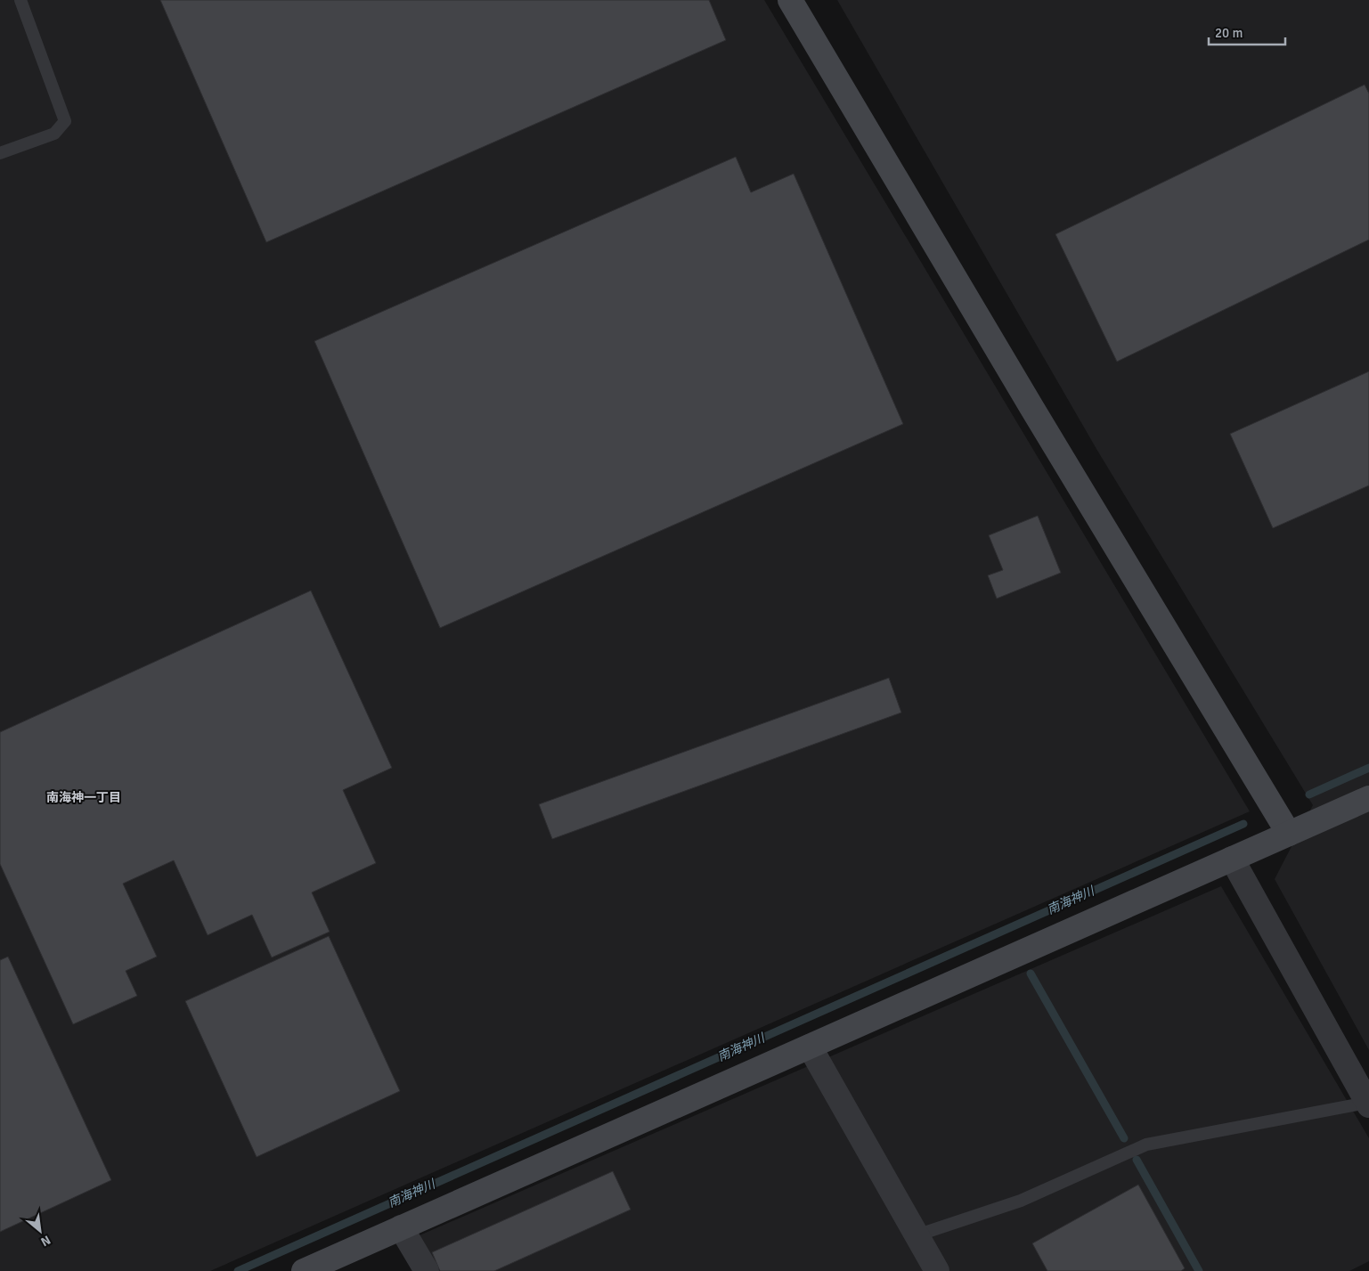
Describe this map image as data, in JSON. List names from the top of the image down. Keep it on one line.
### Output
{"districts":["南海神一丁目"],"water":["南海神川"],"scale_bar":"20 m","north":"bottom right"}
